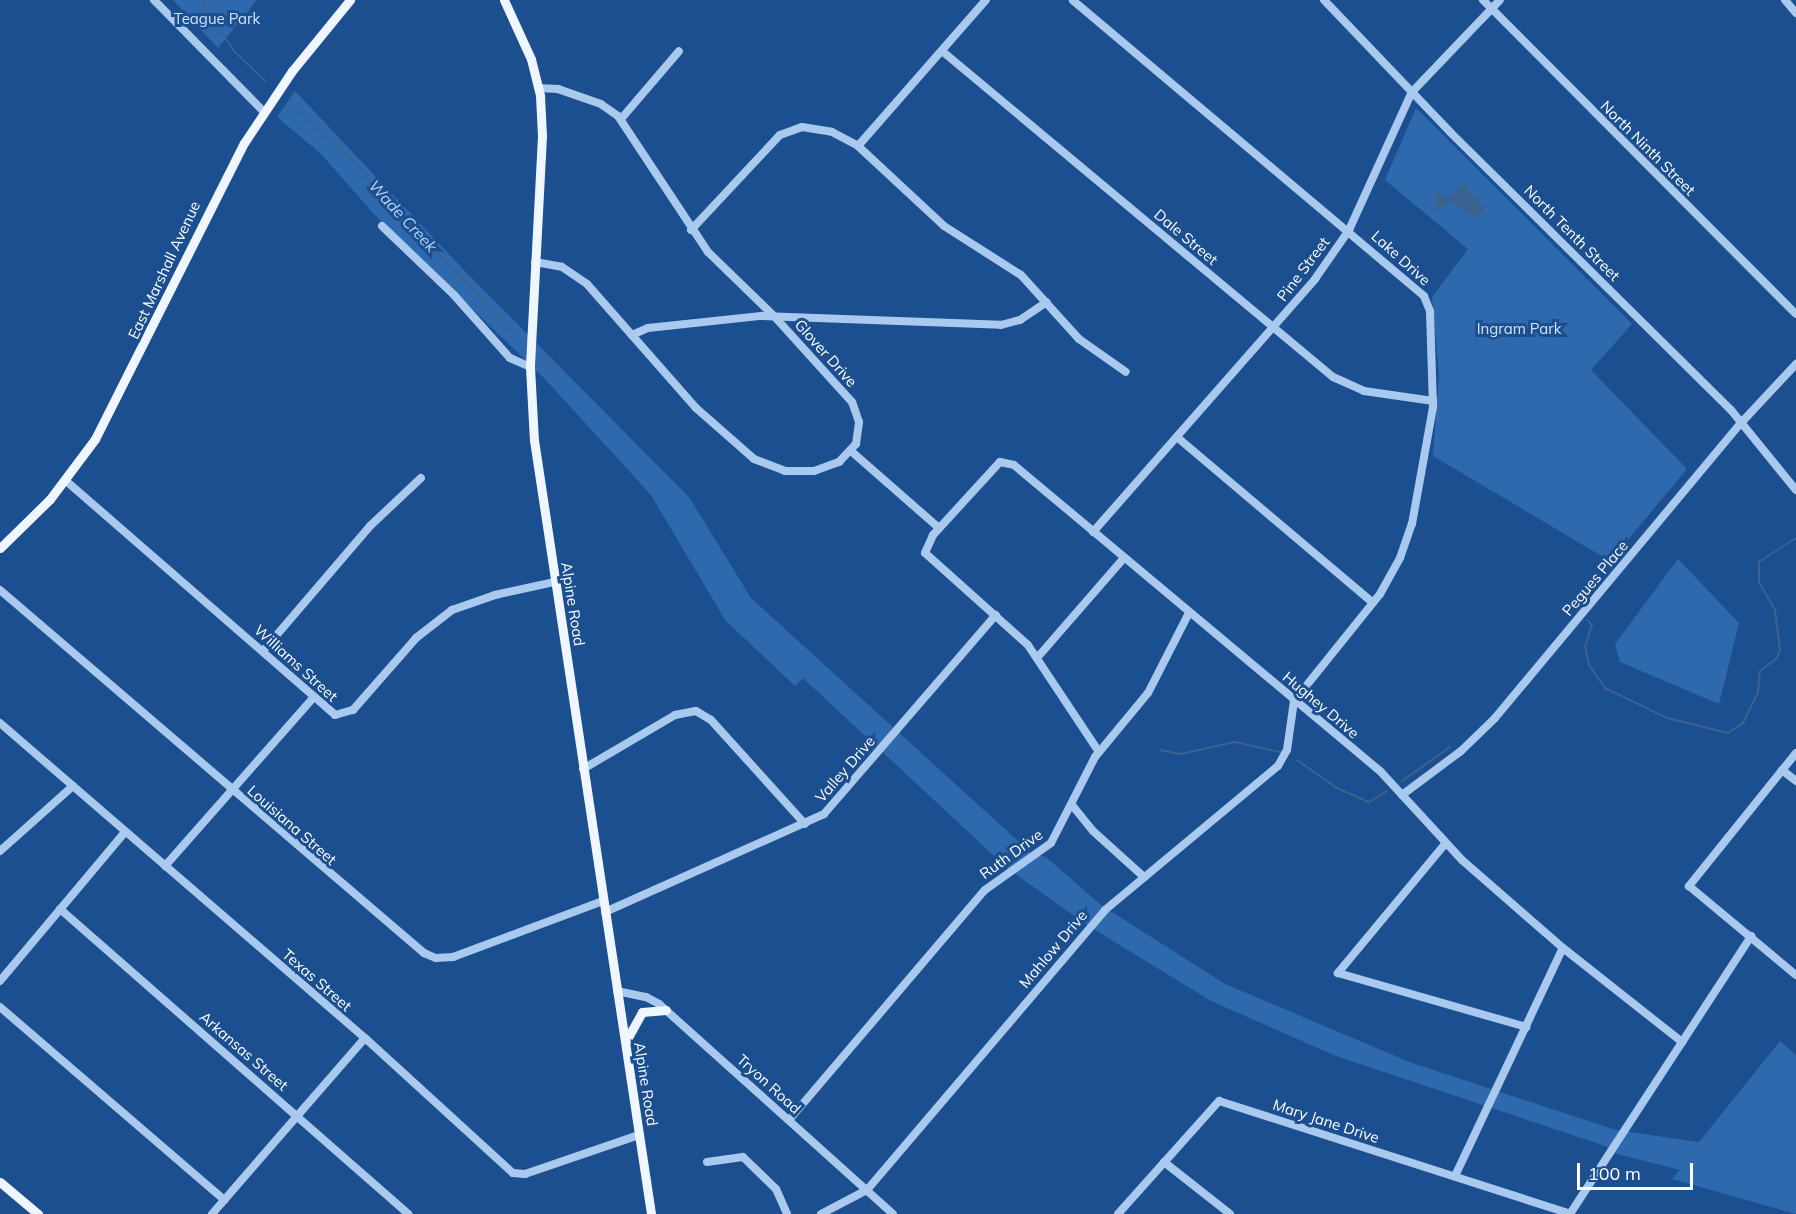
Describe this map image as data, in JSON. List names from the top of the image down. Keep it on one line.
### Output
{"streets":{"main road":["East Marshall Avenue","Alpine Road"],"street":["North Ninth Street","North Tenth Street","Dale Street","Lake Drive","Pine Street","Glover Drive","Pegues Place","Williams Street","Hughey Drive","Valley Drive","Louisiana Street","Ruth Drive","Mahlow Drive","Texas Street","Arkansas Street","Tryon Road","Mary Jane Drive"]},"crossings":[["North Ninth Street","Pine Street"],["North Tenth Street","Pine Street"],["North Tenth Street","Pegues Place"],["Dale Street","Lake Drive"],["Dale Street","Pine Street"],["Lake Drive","Pine Street"],["Lake Drive","Hughey Drive"],["Lake Drive","Mahlow Drive"],["Pine Street","Hughey Drive"],["East Marshall Avenue","Williams Street"],["Glover Drive","Alpine Road"],["Pegues Place","Hughey Drive"],["Alpine Road","Williams Street"],["Alpine Road","Valley Drive"],["Alpine Road","Louisiana Street"],["Alpine Road","Texas Street"],["Alpine Road","Tryon Road"],["Hughey Drive","Ruth Drive"],["Hughey Drive","Mahlow Drive"],["Ruth Drive","Tryon Road"],["Mahlow Drive","Tryon Road"]],"water":["Wade Creek"],"parks":["Teague Park","Ingram Park"],"scale_bar":"100 m"}
